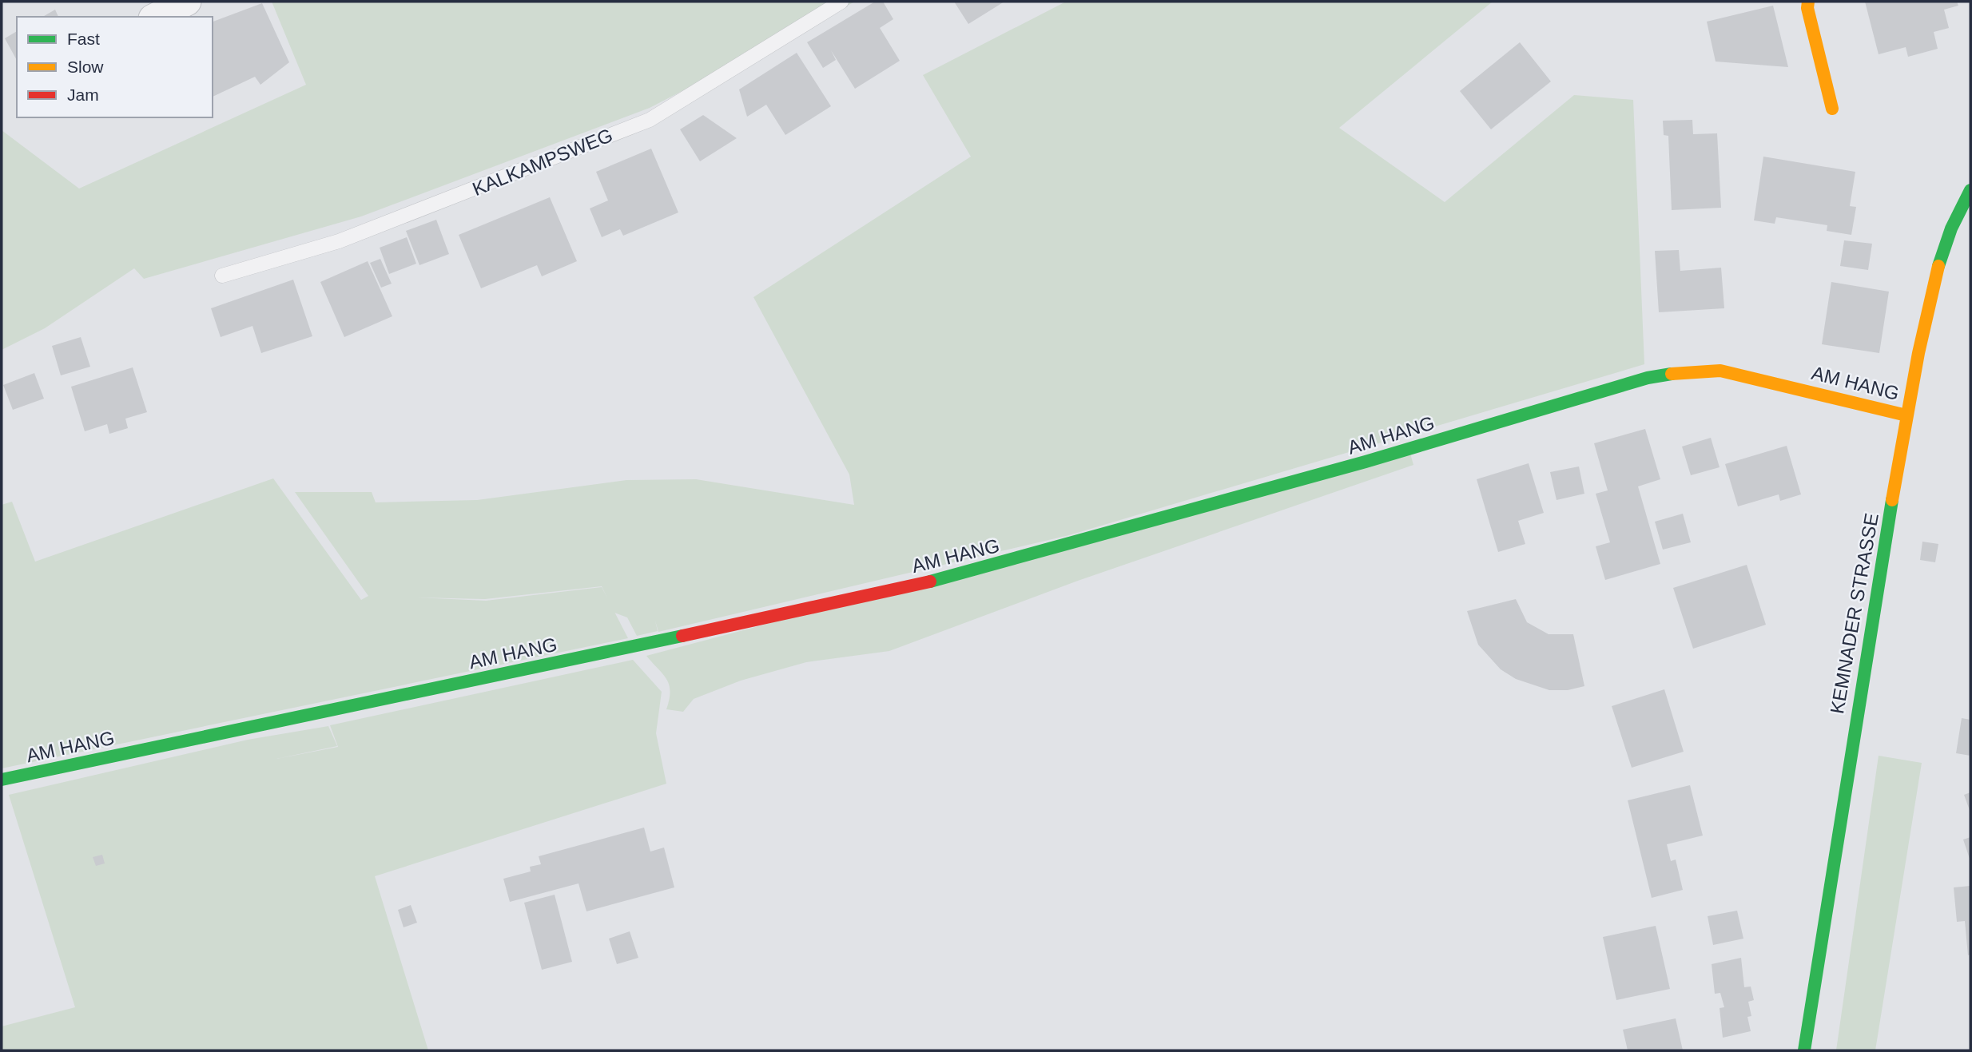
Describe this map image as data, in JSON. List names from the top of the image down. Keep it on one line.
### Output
{"streets":{"street":["AM HANG","KEMNADER STRASSE"],"lane":["KALKAMPSWEG"]},"crossings":[["AM HANG","KEMNADER STRASSE"]],"legend":["Fast","Slow","Jam"]}
